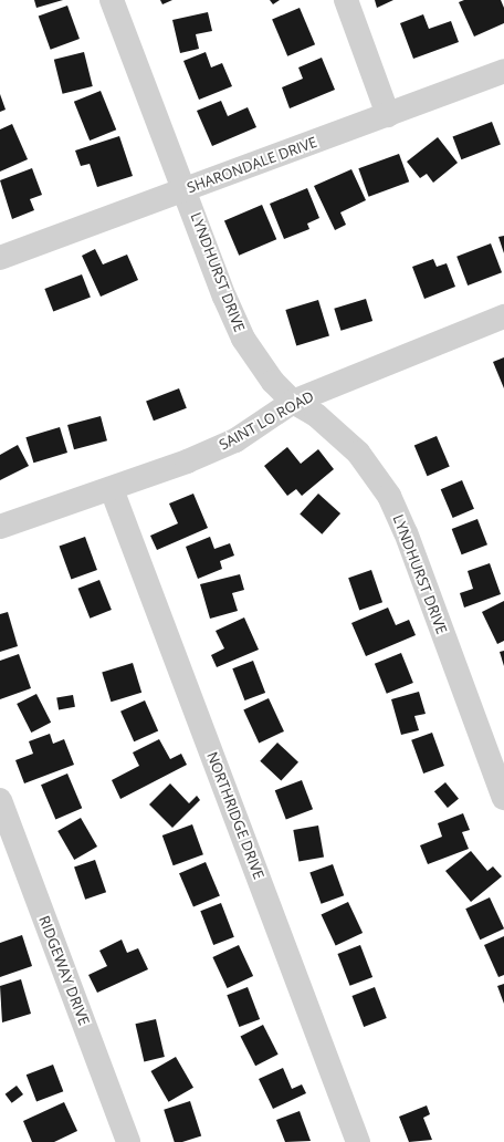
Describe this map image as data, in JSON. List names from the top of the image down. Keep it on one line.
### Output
{"streets":{"street":["SHARONDALE DRIVE","LYNDHURST DRIVE","SAINT LO ROAD","NORTHRIDGE DRIVE","RIDGEWAY DRIVE"]},"crossings":[["SHARONDALE DRIVE","LYNDHURST DRIVE"],["LYNDHURST DRIVE","SAINT LO ROAD"],["SAINT LO ROAD","NORTHRIDGE DRIVE"]]}
